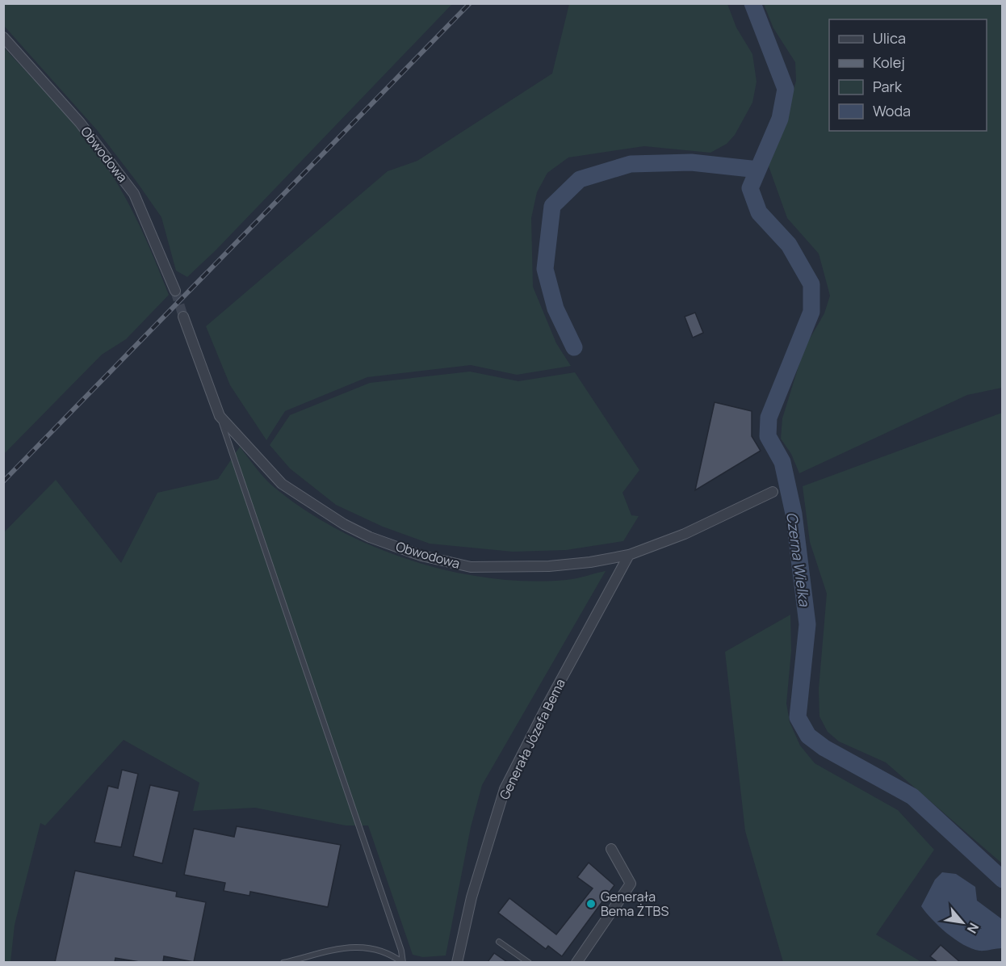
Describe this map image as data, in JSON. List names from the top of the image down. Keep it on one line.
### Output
{"streets":{"street":["Obwodowa","Generała Józefa Bema"]},"crossings":[["Obwodowa","Generała Józefa Bema"]],"water":["Czerna Wielka"],"places":["Generała Bema ŻTBS"],"legend":["Ulica","Kolej","Park","Woda"],"north":"bottom right"}
